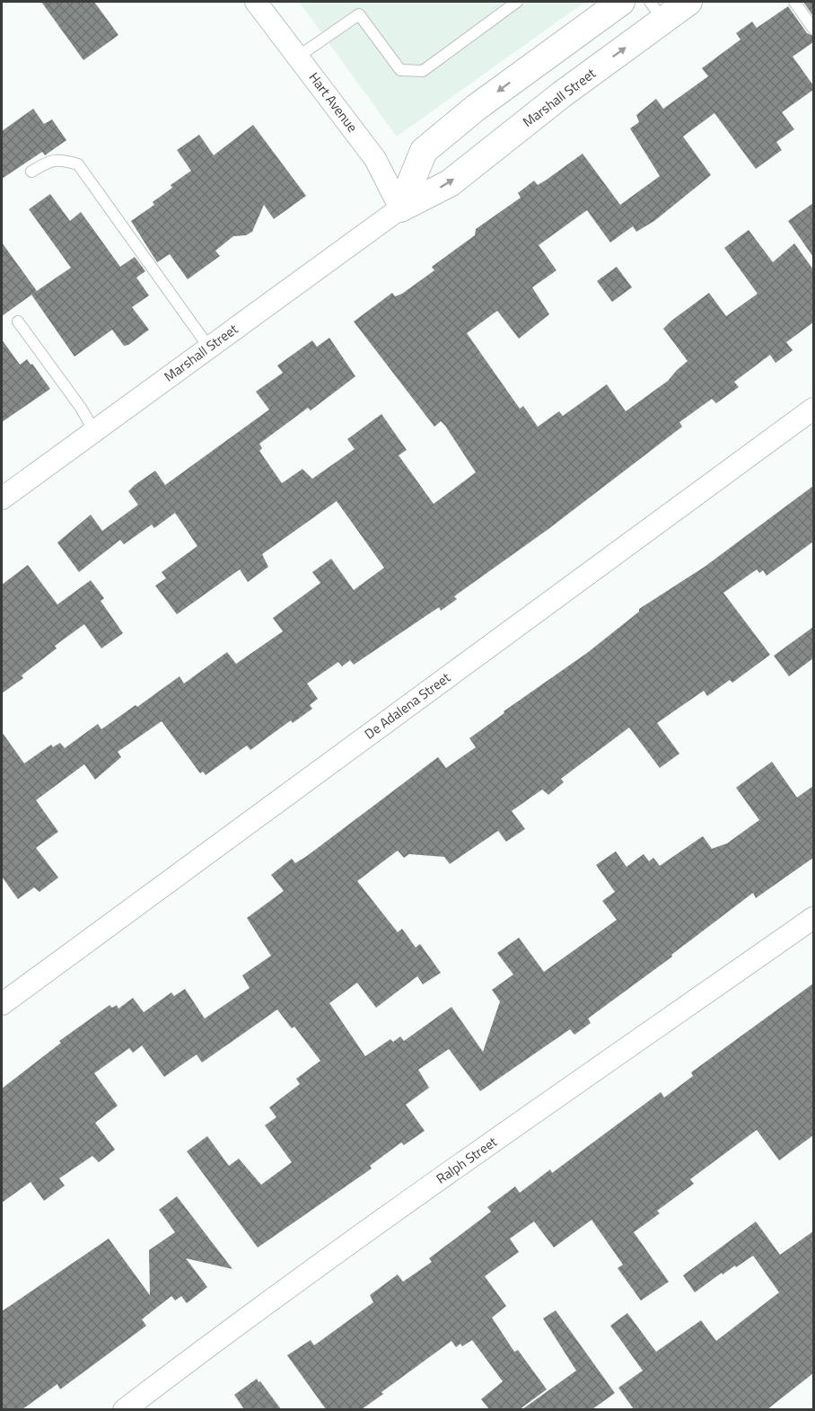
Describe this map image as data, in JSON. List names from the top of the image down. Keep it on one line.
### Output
{"streets":{"street":["Marshall Street","Hart Avenue","De Adalena Street","Ralph Street"]},"crossings":[["Marshall Street","Hart Avenue"]]}
